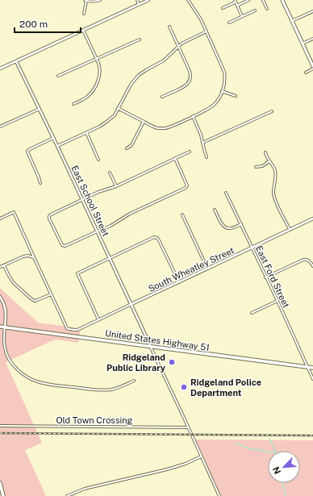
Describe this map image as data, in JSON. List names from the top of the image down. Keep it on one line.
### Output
{"streets":{"main road":["United States Highway 51"],"street":["East School Street","South Wheatley Street","East Ford Street","Old Town Crossing"]},"crossings":[["East School Street","South Wheatley Street"],["East School Street","United States Highway 51"],["South Wheatley Street","East Ford Street"],["East Ford Street","United States Highway 51"]],"places":["Ridgeland Public Library","Ridgeland Police Department"],"scale_bar":"200 m","north":"bottom left"}
